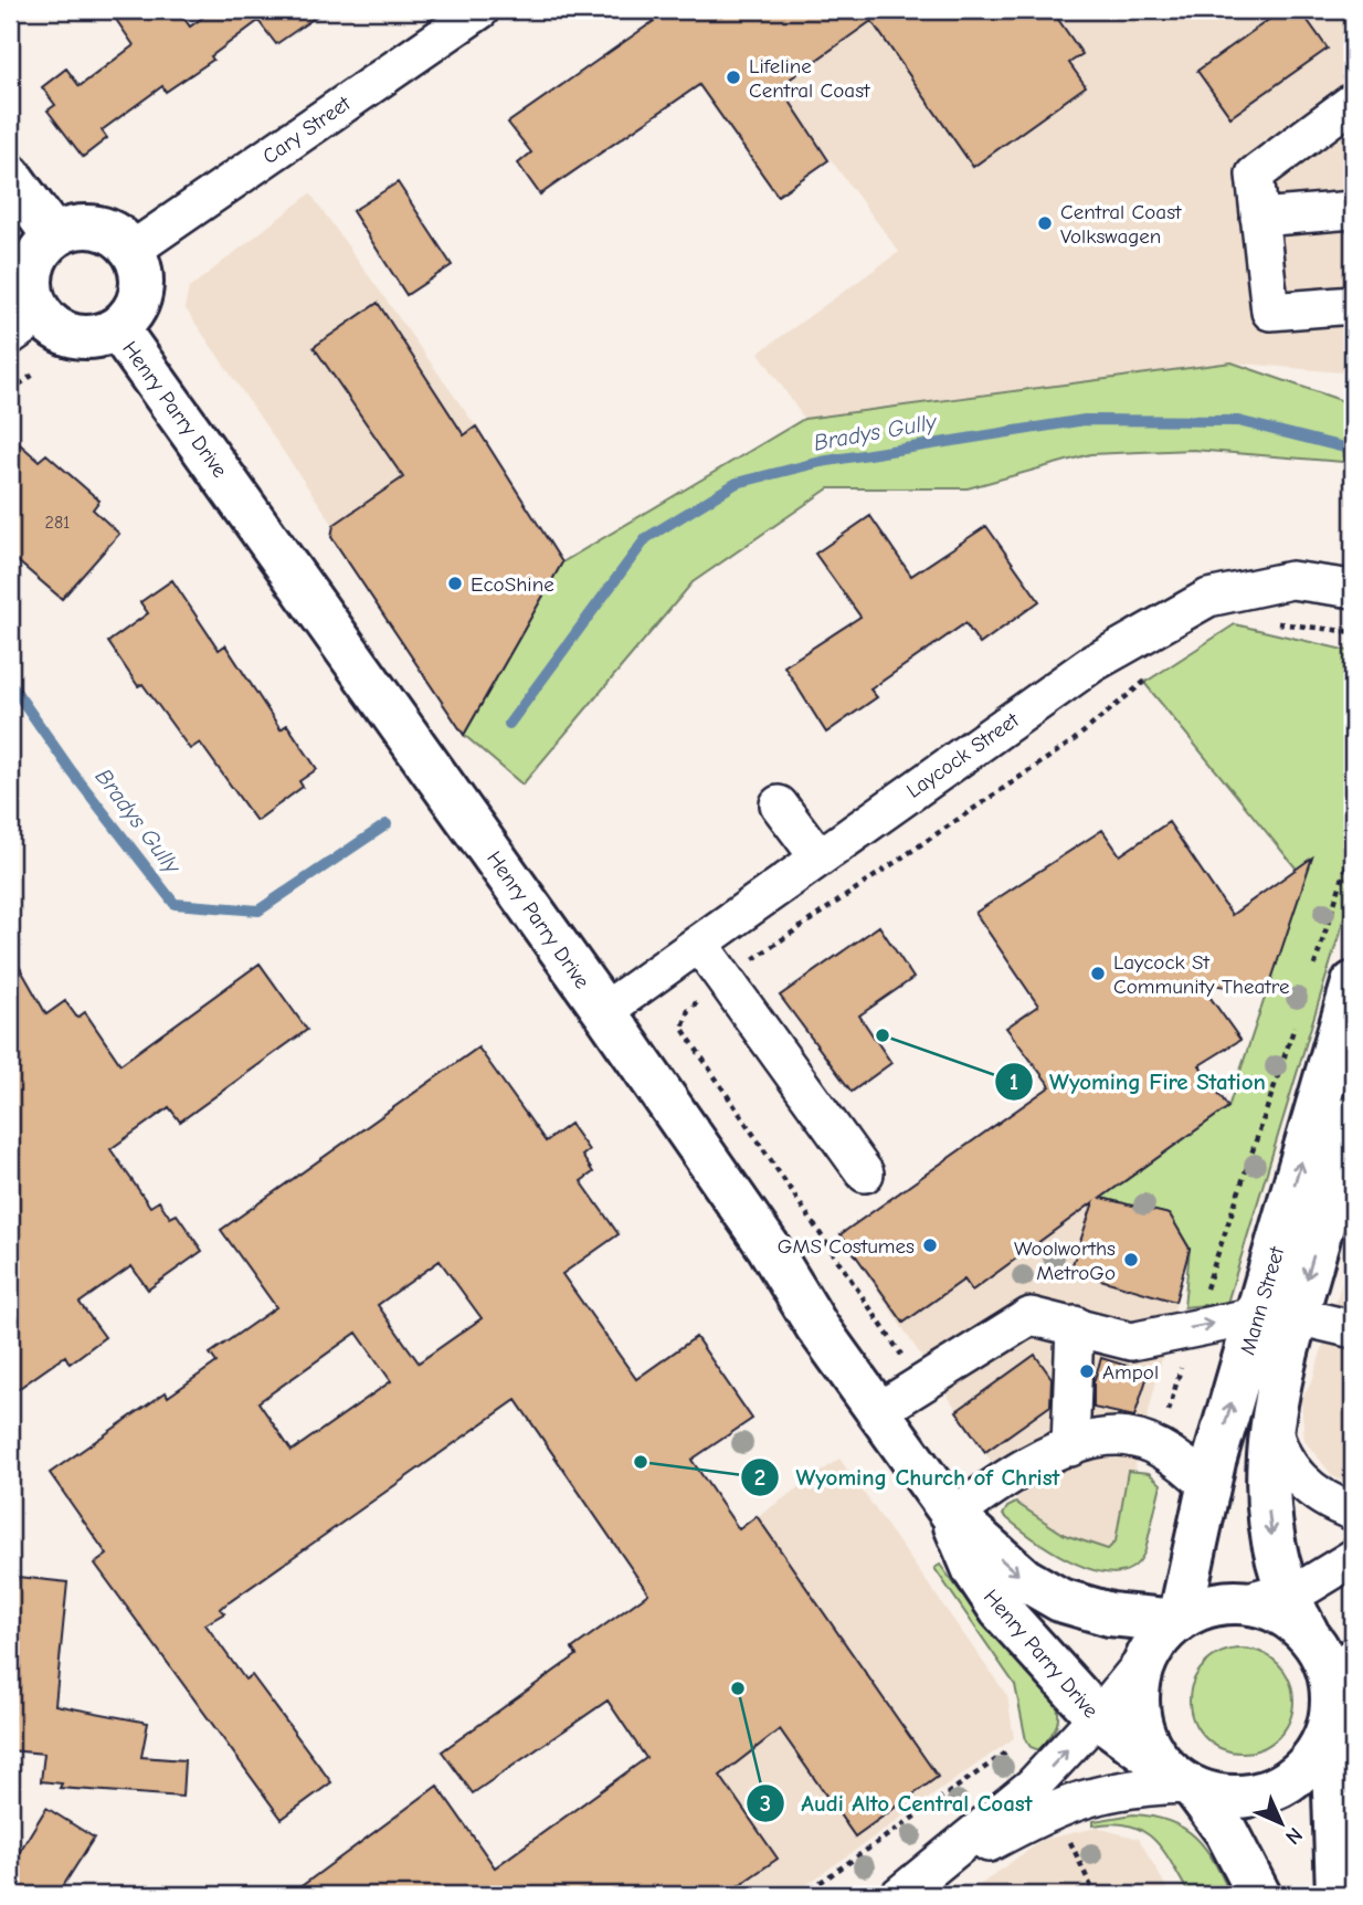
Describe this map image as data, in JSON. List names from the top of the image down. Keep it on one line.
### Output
{"streets":{"main road":["Henry Parry Drive","Mann Street"],"street":["Cary Street","Laycock Street"]},"crossings":[["Cary Street","Henry Parry Drive"],["Henry Parry Drive","Laycock Street"],["Henry Parry Drive","Mann Street"]],"water":["Bradys Gully"],"places":["Lifeline Central Coast","Central Coast Volkswagen","EcoShine","Laycock St Community Theatre","Wyoming Fire Station","GMS Costumes","Woolworths MetroGo","Ampol","Wyoming Church of Christ","Audi Alto Central Coast"],"house_numbers":["281"],"north":"bottom right"}
